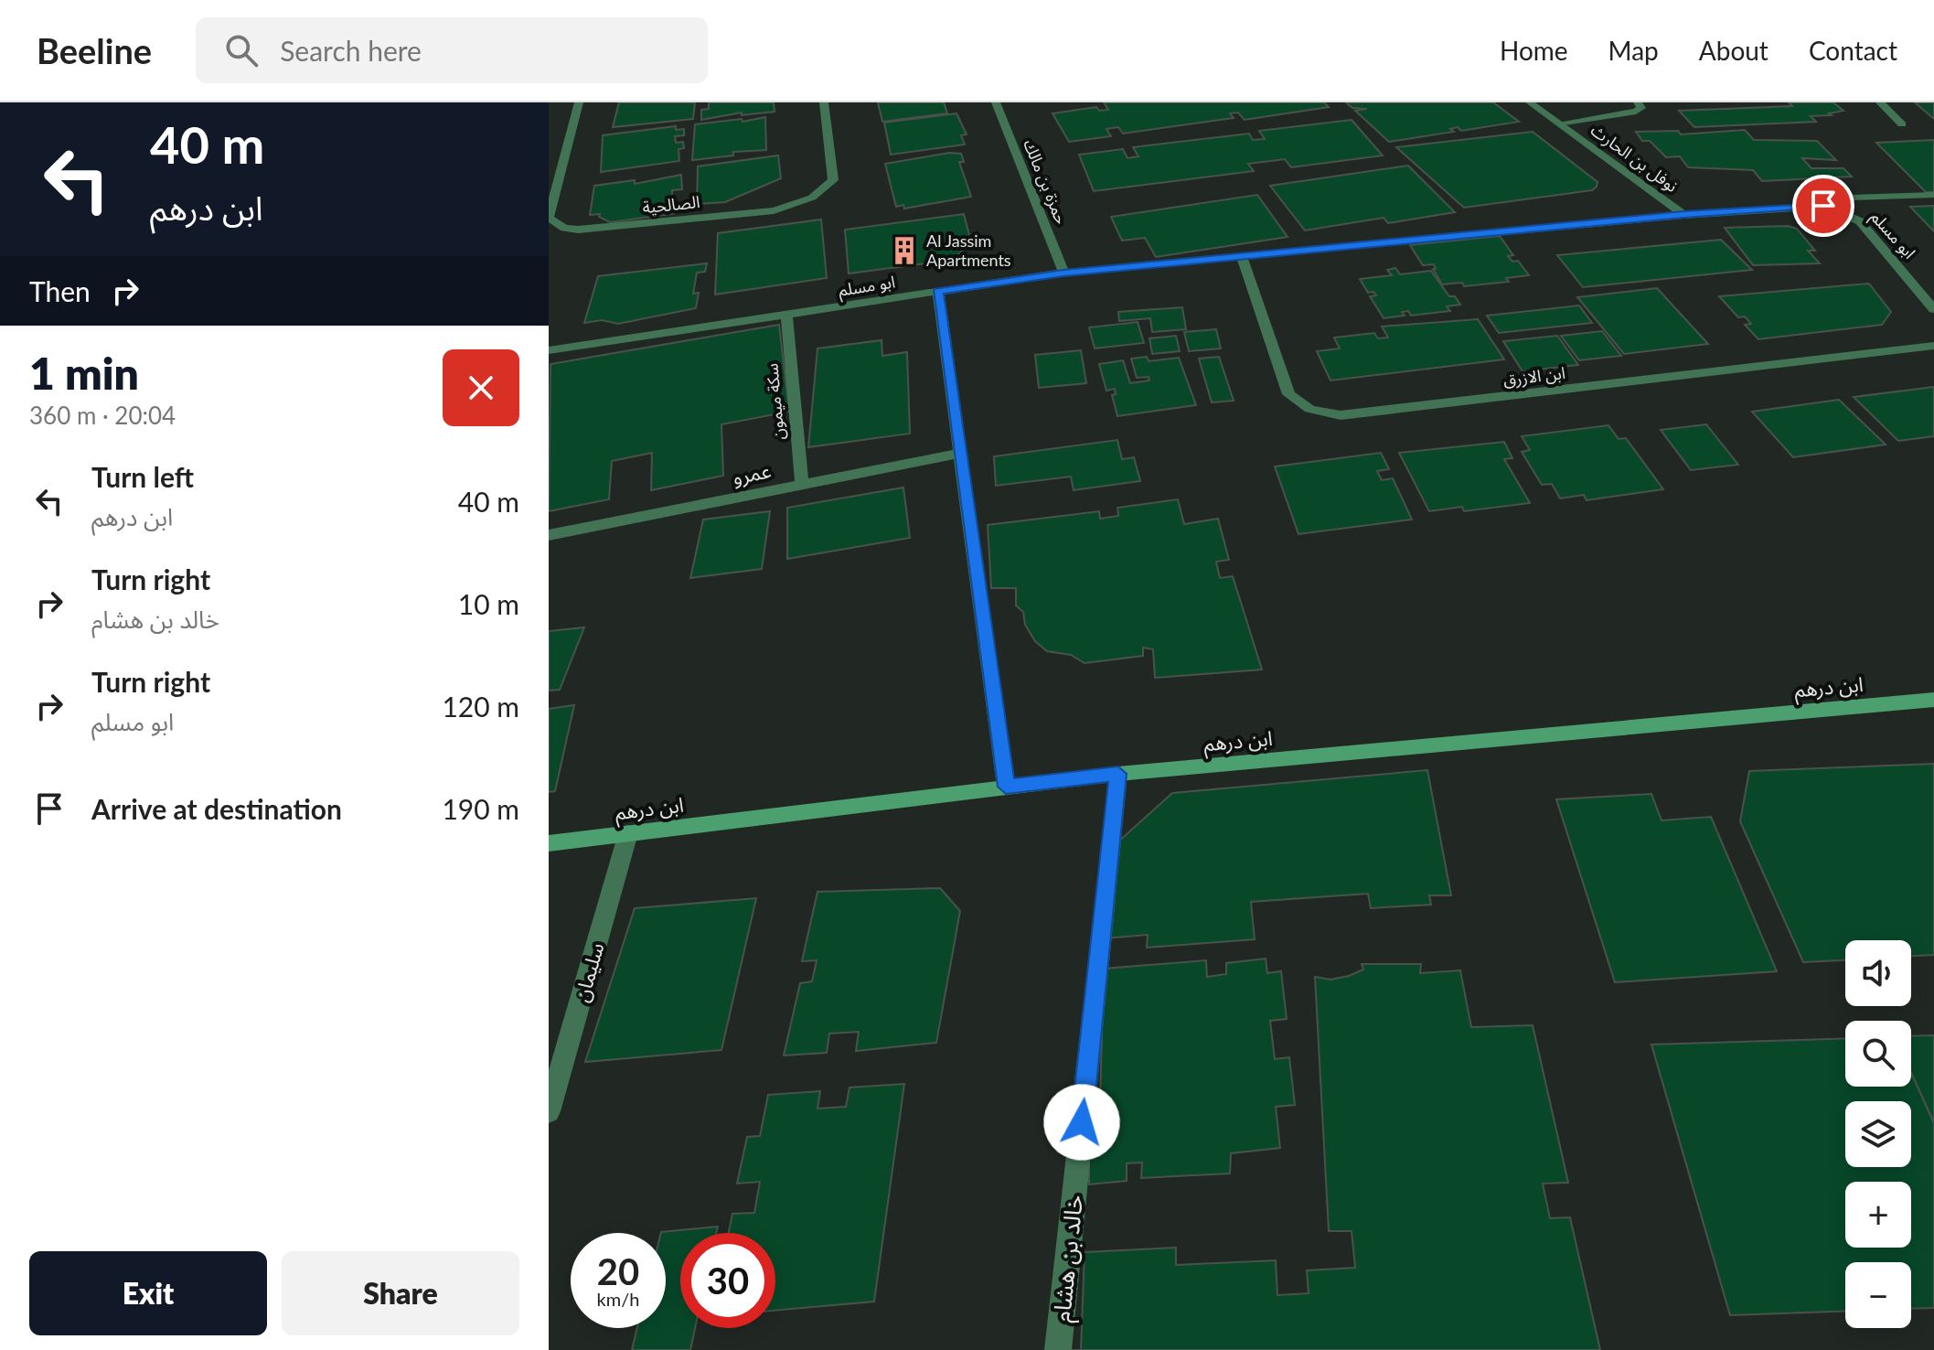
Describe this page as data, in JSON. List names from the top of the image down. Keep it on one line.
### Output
{"streets":{"street":["نوفل بن الحارث","حمزة بن مالك","الصالحية","ابو مسلم","ابن الازرق","سكة ميمون","عمرو","ابن درهم","سليمان","خالد بن هشام"]},"crossings":[["نوفل بن الحارث","ابو مسلم"],["حمزة بن مالك","ابو مسلم"],["ابو مسلم","ابن الازرق"],["ابو مسلم","سكة ميمون"],["سكة ميمون","عمرو"],["ابن درهم","سليمان"],["ابن درهم","خالد بن هشام"]],"places":{"building":["Al Jassim Apartments"]},"page":{"header":"Beeline","search":"Search here","nav":["Home","Map","About","Contact"],"turn":["40 m","ابن درهم"],"then":"Then","heading":["1 min","360 m · 20:04"],"list":[{"name":"Turn left","note":"ابن درهم","value":"40 m"},{"name":"Turn right","note":"خالد بن هشام","value":"10 m"},{"name":"Turn right","note":"ابو مسلم","value":"120 m"},{"name":"Arrive at destination","value":"190 m"}],"map_buttons":["+","−"],"speed":"20 km/h","limit":"30","buttons":["Exit","Share"]}}
